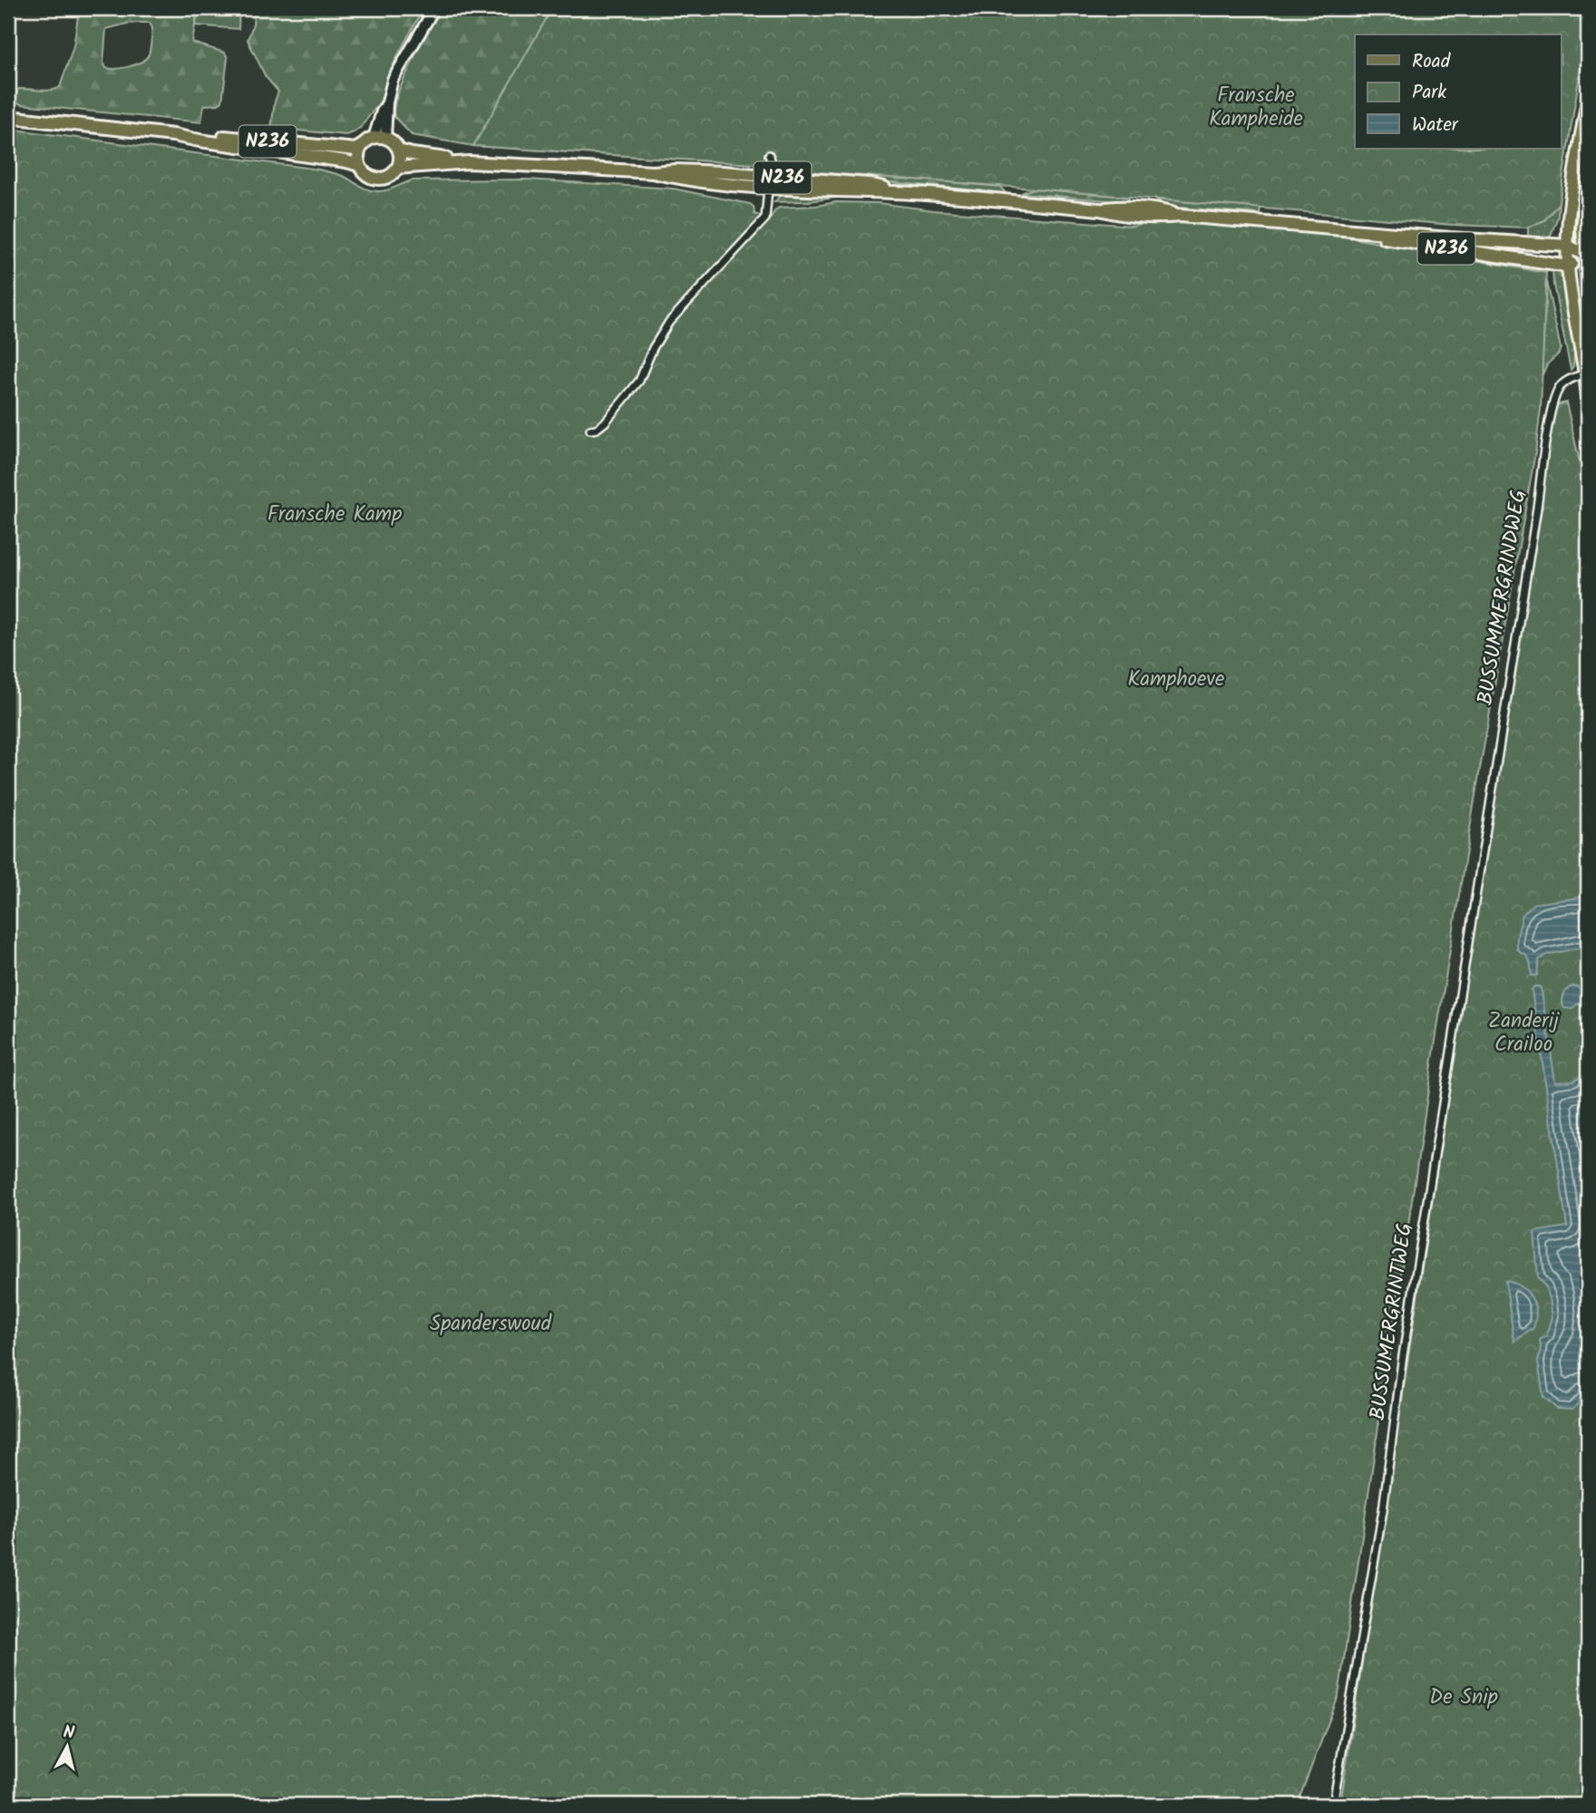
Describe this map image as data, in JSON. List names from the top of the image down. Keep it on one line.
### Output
{"streets":{"main road":["N236"],"street":["BUSSUMMERGRINDWEG","BUSSUMERGRINTWEG"]},"crossings":[["BUSSUMMERGRINDWEG","BUSSUMERGRINTWEG"]],"parks":["Fransche Kampheide","Fransche Kamp","Kamphoeve","Zanderij Crailoo","Spanderswoud","De Snip"],"legend":["Road","Park","Water"],"north":"top"}
